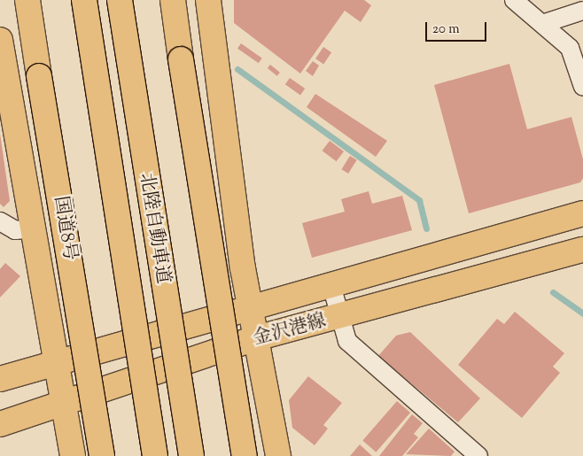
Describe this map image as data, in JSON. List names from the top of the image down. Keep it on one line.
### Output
{"streets":{"main road":["国道8号","北陸自動車道","金沢港線"]},"scale_bar":"20 m"}
